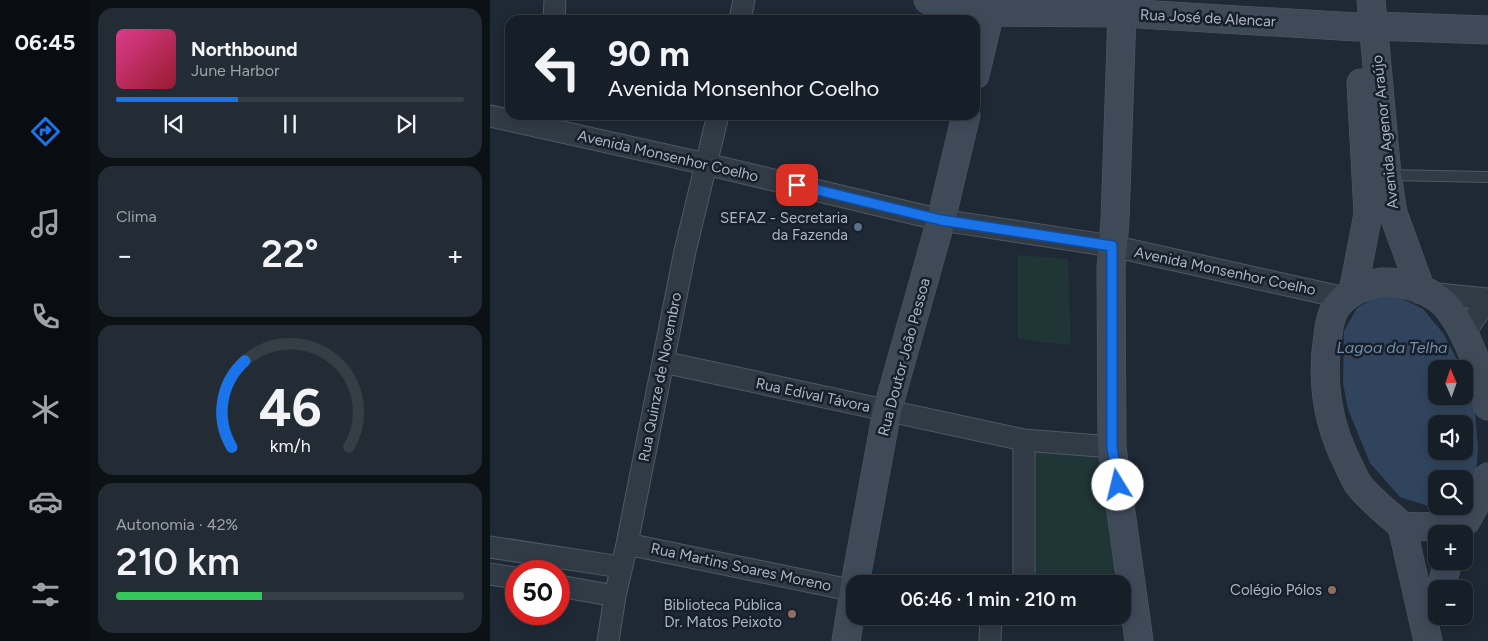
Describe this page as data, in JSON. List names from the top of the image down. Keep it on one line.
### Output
{"streets":{"main road":["Rua José de Alencar","Avenida Agenor Araújo","Rua Doutor João Pessoa"],"street":["Avenida Monsenhor Coelho","Rua Quinze de Novembro","Rua Edival Távora","Rua Martins Soares Moreno"]},"crossings":[["Rua José de Alencar","Avenida Agenor Araújo"],["Avenida Agenor Araújo","Avenida Monsenhor Coelho"],["Avenida Monsenhor Coelho","Rua Doutor João Pessoa"],["Avenida Monsenhor Coelho","Rua Quinze de Novembro"],["Rua Doutor João Pessoa","Rua Edival Távora"],["Rua Quinze de Novembro","Rua Edival Távora"],["Rua Quinze de Novembro","Rua Martins Soares Moreno"]],"water":["Lagoa da Telha"],"places":["SEFAZ - Secretaria da Fazenda","Colégio Pólos","Biblioteca Pública Dr. Matos Peixoto"],"north":"top","page":{"tabs":"06:45","turn":["90 m","Avenida Monsenhor Coelho"],"song":["Northbound","June Harbor"],"tile":["Clima",["Autonomia · 42%","210 km"]],"heat":["−","22°","+"],"map_buttons":["+","−"],"limit":"50","trip":"06:46 · 1 min · 210 m","gauge":["46","km/h"]}}
